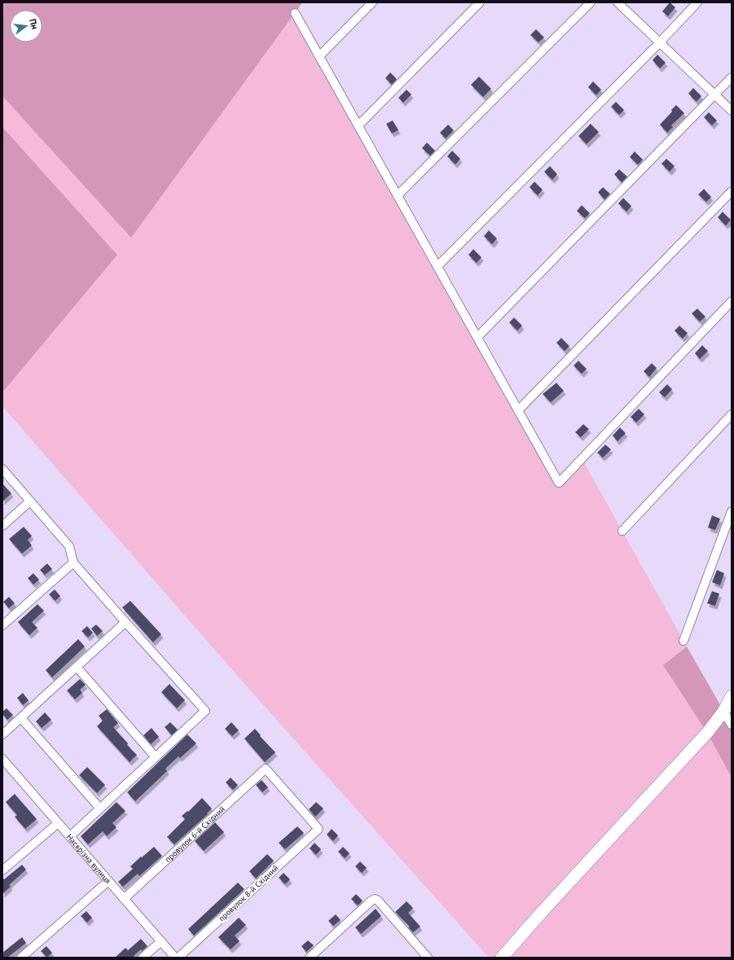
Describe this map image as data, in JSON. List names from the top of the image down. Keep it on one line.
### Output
{"streets":{"street":["провулок 6-й Східний","Наскрізна вулиця","провулок 8-й Східний"]},"crossings":[["провулок 6-й Східний","Наскрізна вулиця"],["провулок 6-й Східний","провулок 8-й Східний"]],"north":"right"}
